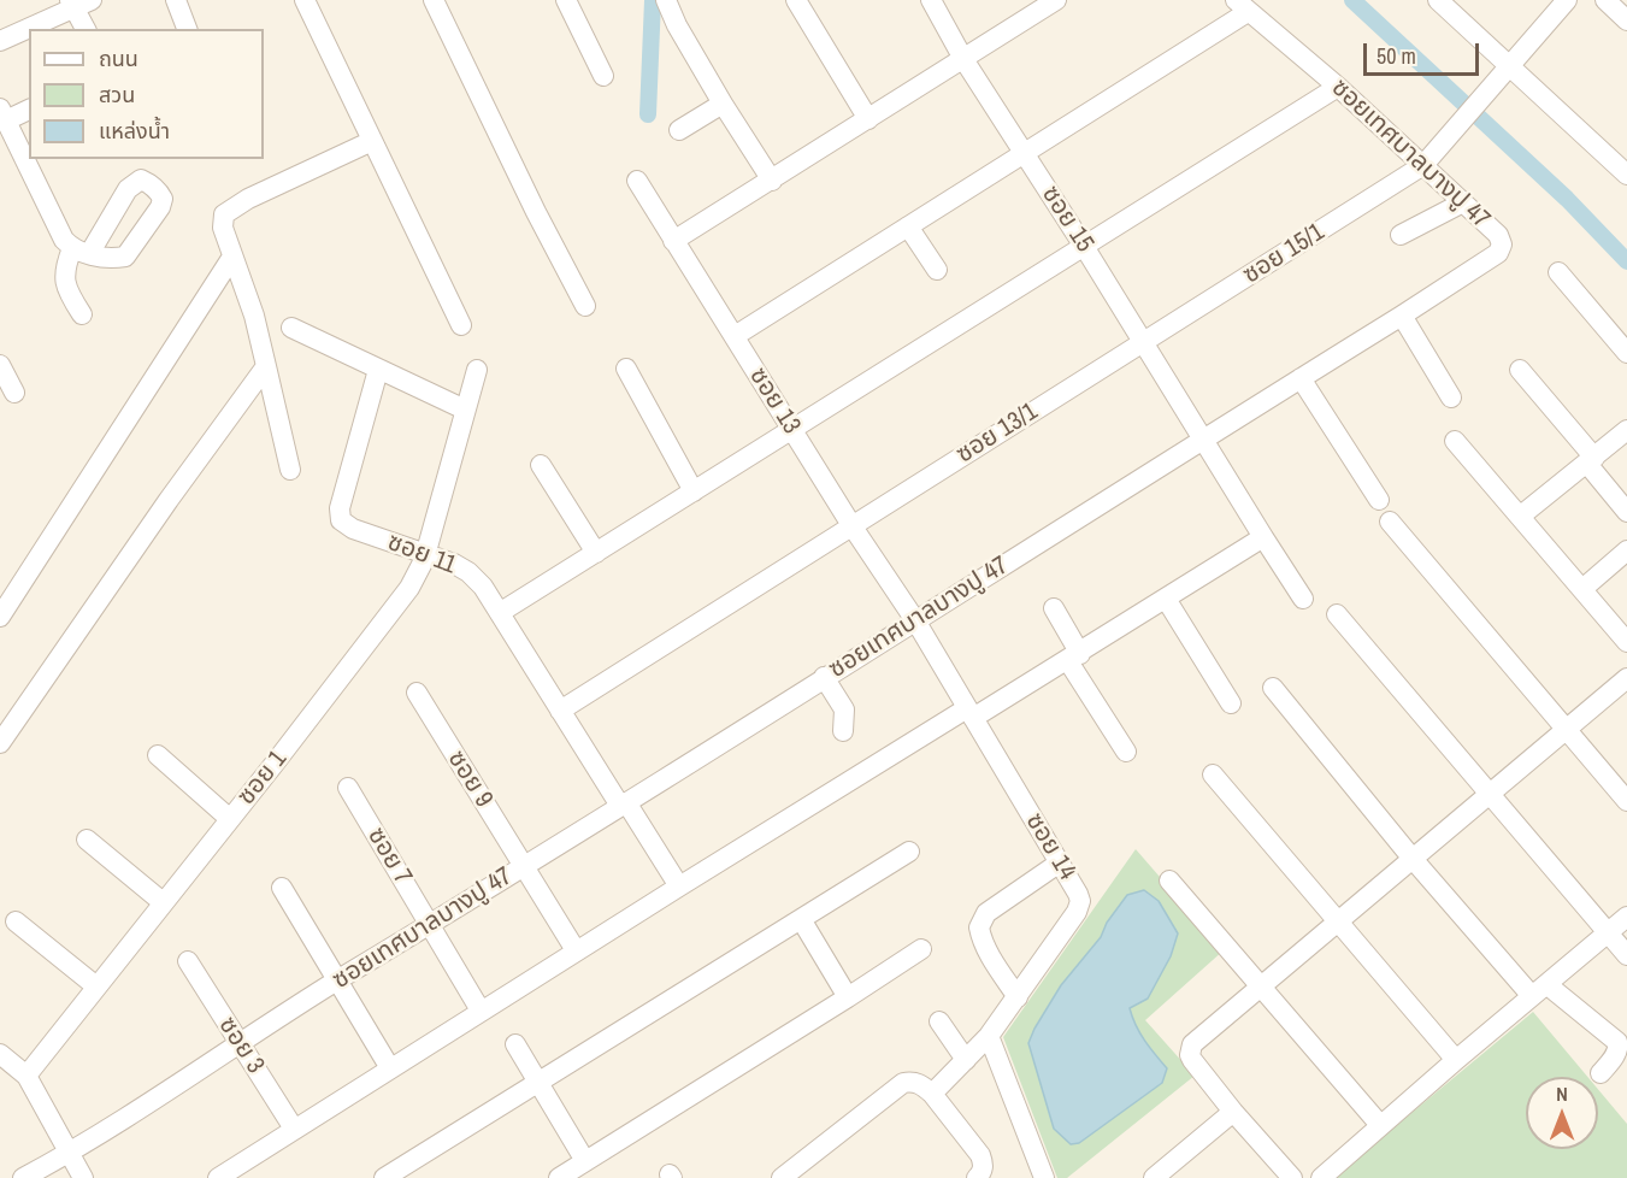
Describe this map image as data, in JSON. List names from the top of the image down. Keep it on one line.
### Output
{"streets":{"street":["ซอยเทศบาลบางปู 47","ซอย 15","ซอย 15/1","ซอย 13","ซอย 13/1","ซอย 11","ซอย 1","ซอย 9","ซอย 14","ซอย 7","ซอย 3"]},"crossings":[["ซอยเทศบาลบางปู 47","ซอย 15"],["ซอยเทศบาลบางปู 47","ซอย 15/1"],["ซอยเทศบาลบางปู 47","ซอย 13"],["ซอยเทศบาลบางปู 47","ซอย 11"],["ซอยเทศบาลบางปู 47","ซอย 9"],["ซอยเทศบาลบางปู 47","ซอย 14"],["ซอยเทศบาลบางปู 47","ซอย 7"],["ซอยเทศบาลบางปู 47","ซอย 3"],["ซอย 15","ซอย 15/1"],["ซอย 15","ซอย 13/1"],["ซอย 15/1","ซอย 13/1"],["ซอย 13","ซอย 13/1"],["ซอย 13","ซอย 14"],["ซอย 13/1","ซอย 11"],["ซอย 11","ซอย 1"]],"legend":["ถนน","สวน","แหล่งน้ำ"],"scale_bar":"50 m","north":"top"}
